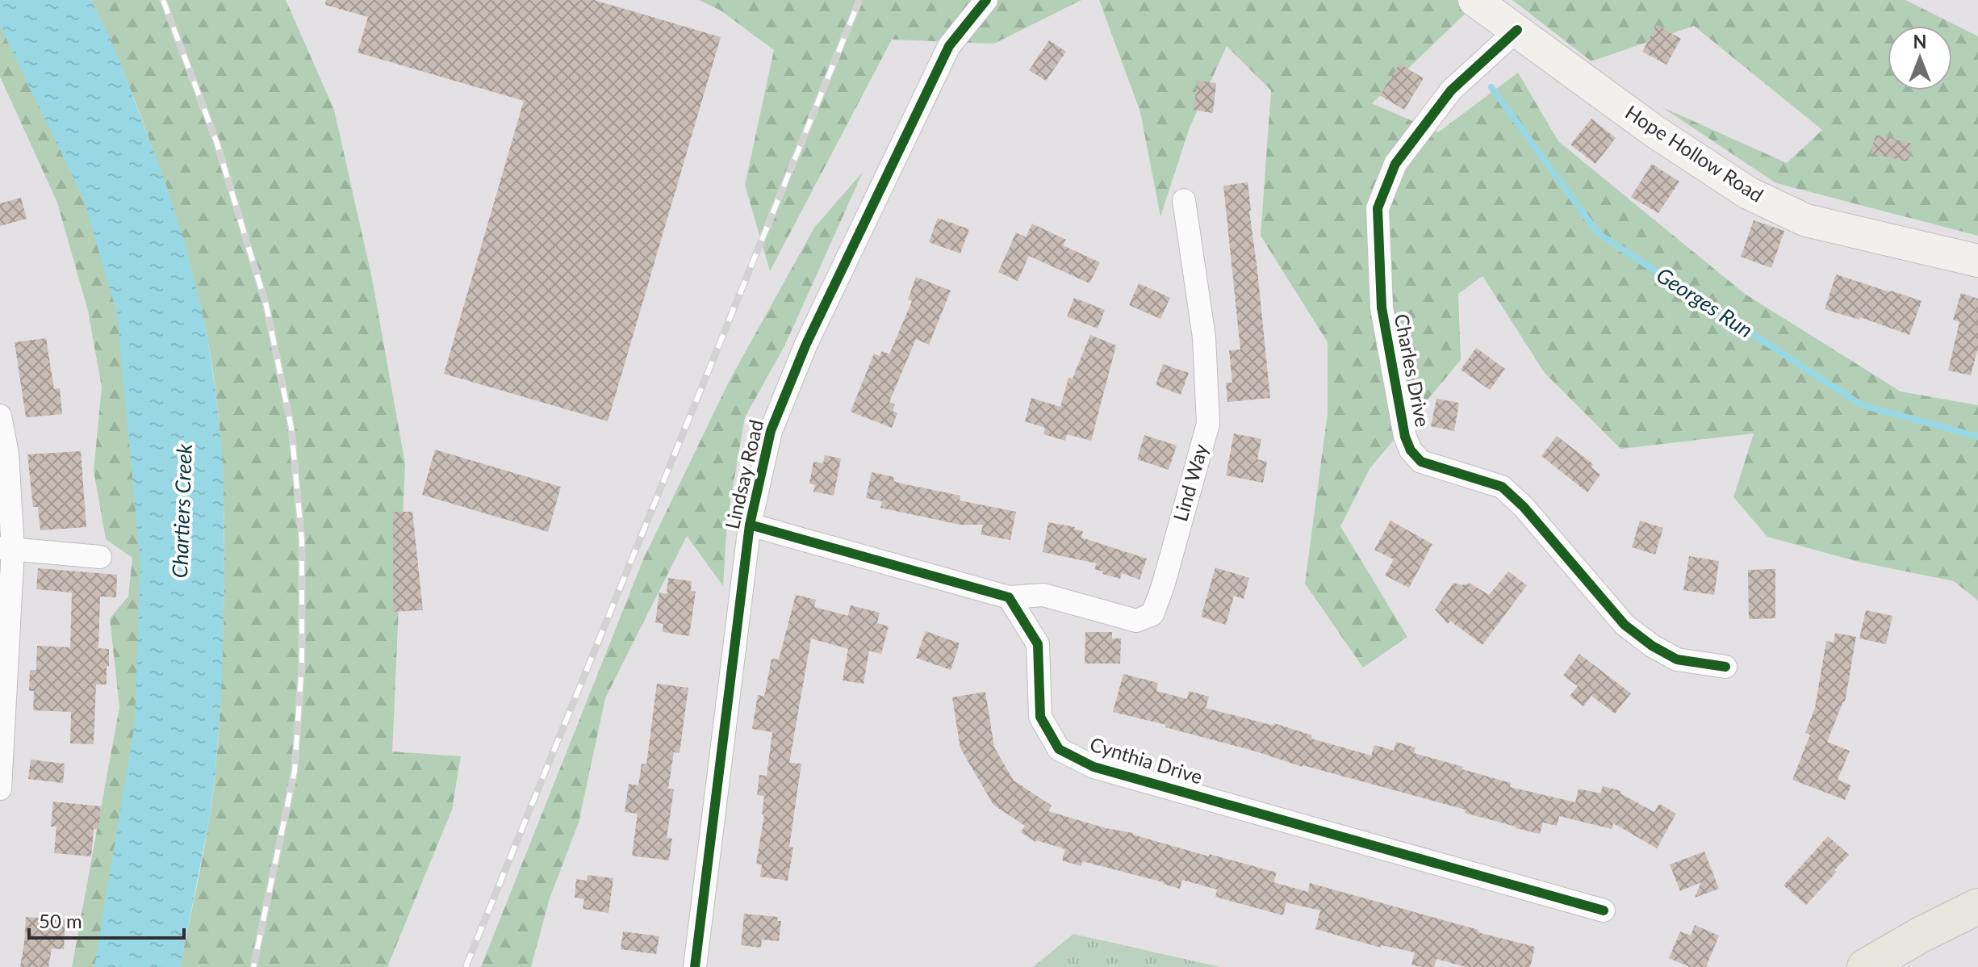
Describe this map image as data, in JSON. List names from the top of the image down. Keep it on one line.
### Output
{"streets":{"main road":["Hope Hollow Road"],"street":["Charles Drive","Lindsay Road","Lind Way","Cynthia Drive"]},"crossings":[["Hope Hollow Road","Charles Drive"],["Lind Way","Cynthia Drive"]],"water":["Georges Run","Chartiers Creek"],"scale_bar":"50 m","north":"top"}
